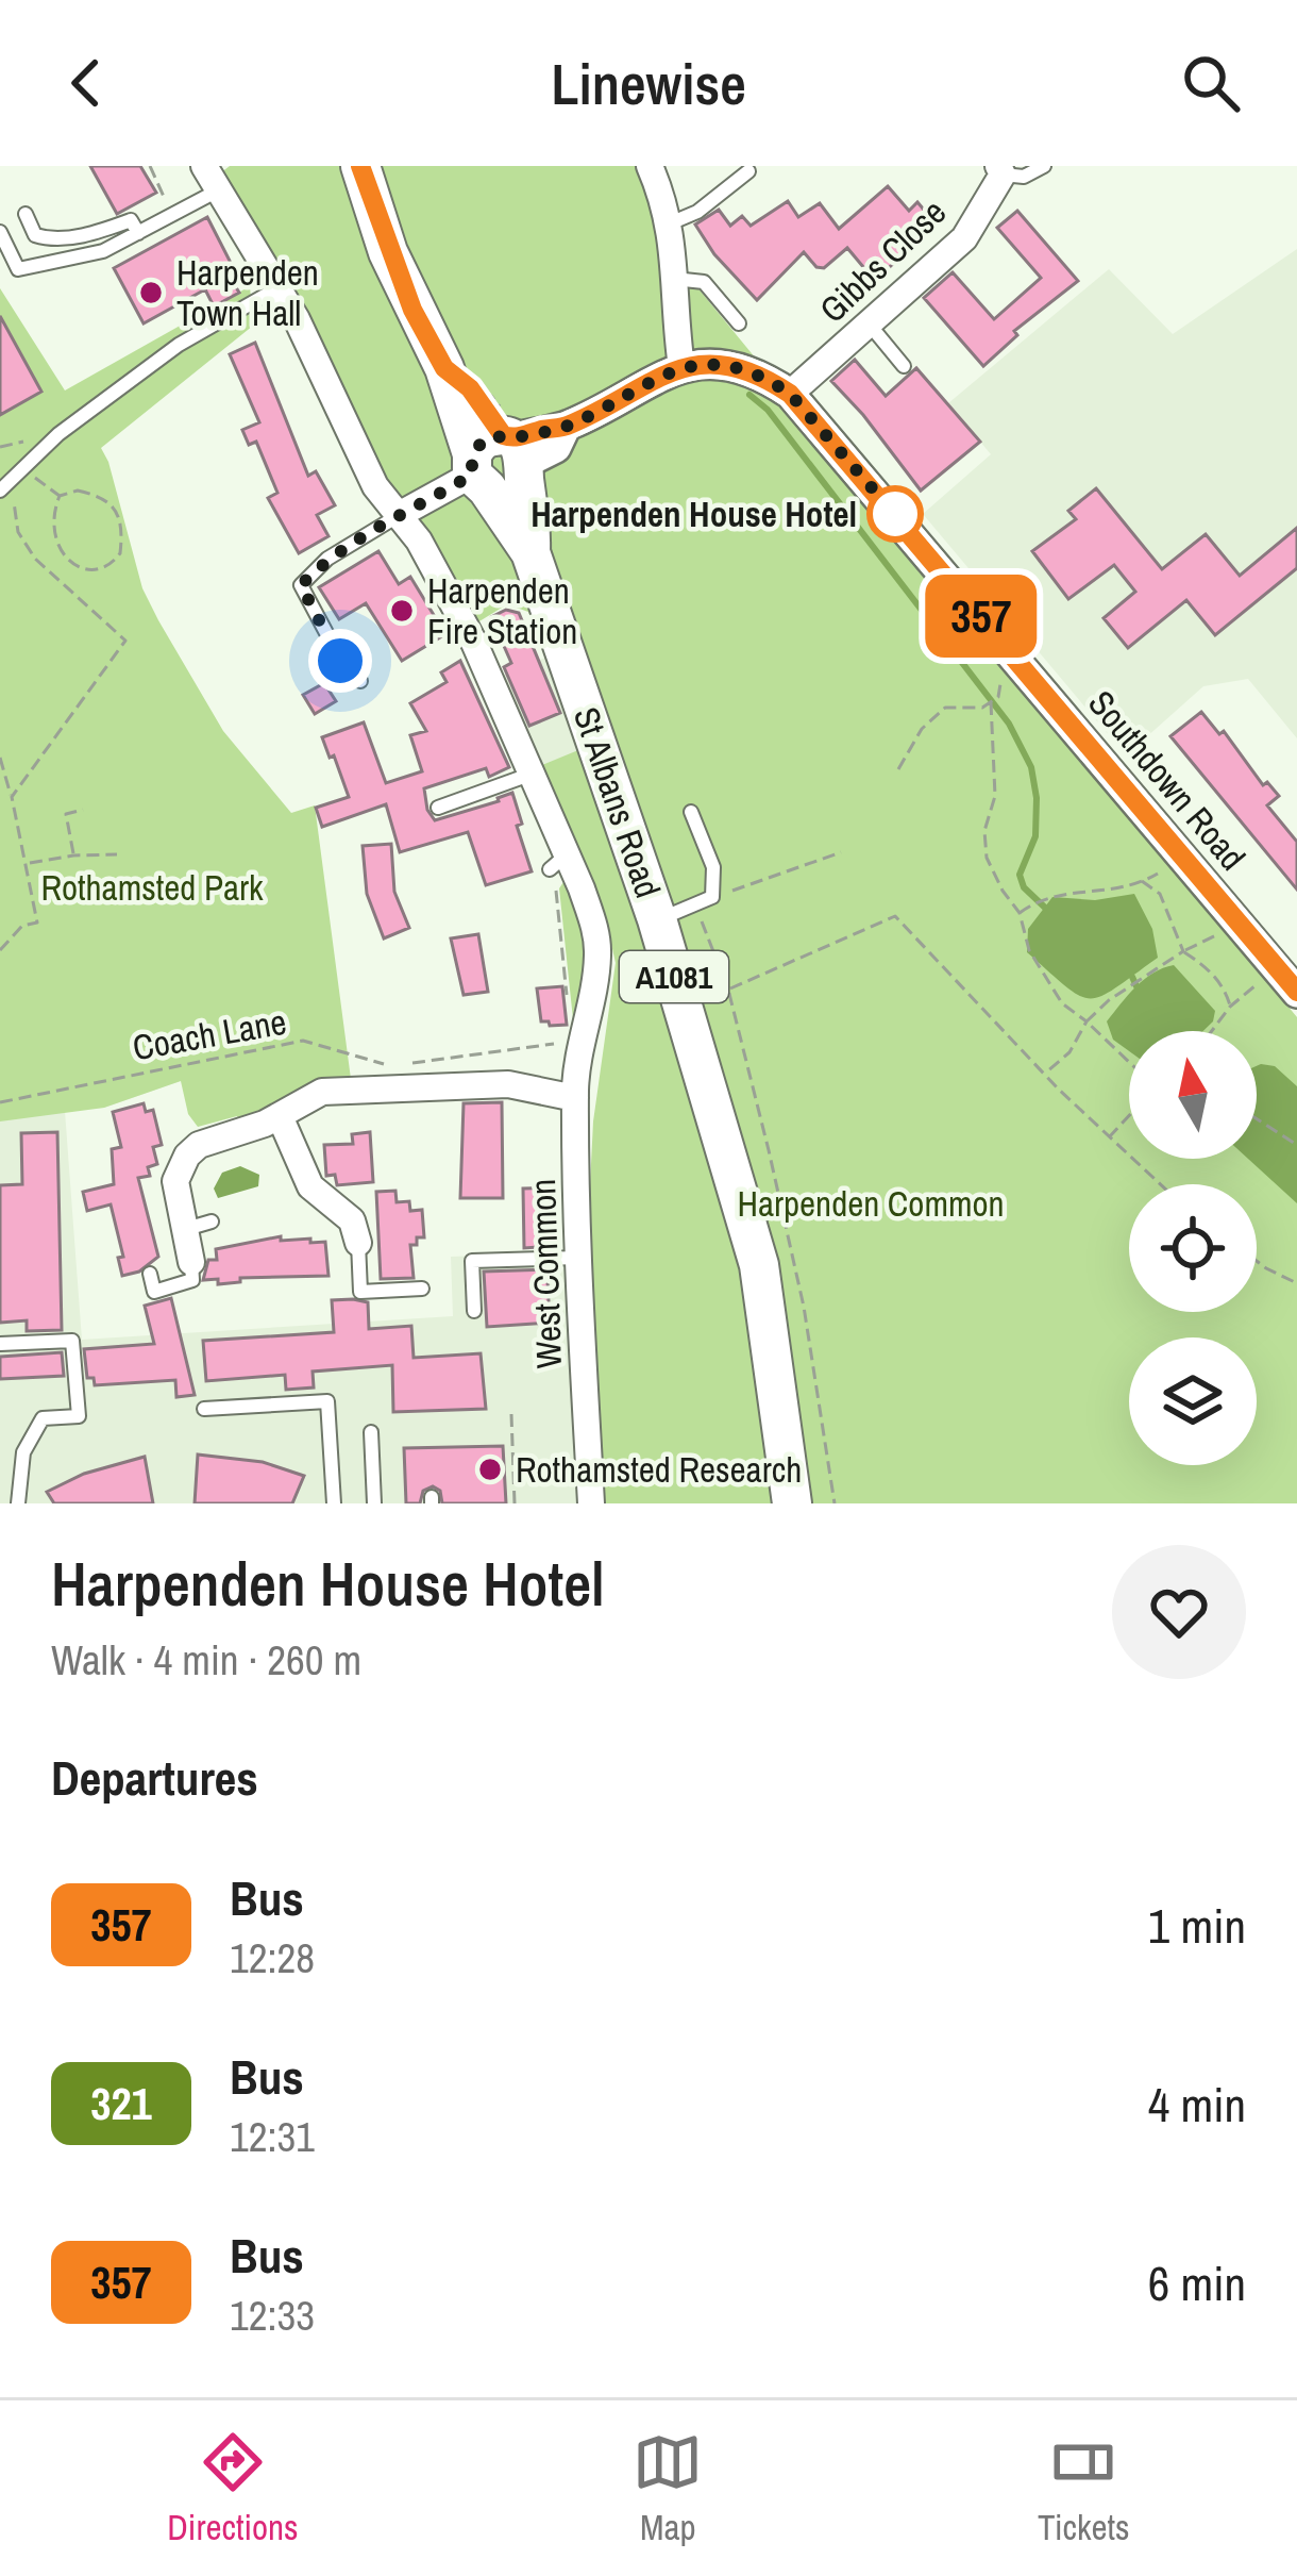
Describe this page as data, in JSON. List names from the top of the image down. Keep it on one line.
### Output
{"streets":{"main road":["St Albans Road","A1081"],"street":["Gibbs Close","Southdown Road","West Common"],"path":["Coach Lane"]},"crossings":[["Gibbs Close","Southdown Road"]],"parks":["Rothamsted Park","Harpenden Common"],"places":["Harpenden Town Hall","Harpenden House Hotel","Harpenden Fire Station","Rothamsted Research"],"lines":["bus line 357"],"north":"top","page":{"header":"Linewise","on_map":"357","heading":[["Harpenden House Hotel","Walk · 4 min · 260 m"],"Departures"],"list":[{"mark":"357","name":"Bus","note":"12:28","value":"1 min"},{"mark":"321","name":"Bus","note":"12:31","value":"4 min"},{"mark":"357","name":"Bus","note":"12:33","value":"6 min"}],"tabs":["Directions","Map","Tickets"]}}
